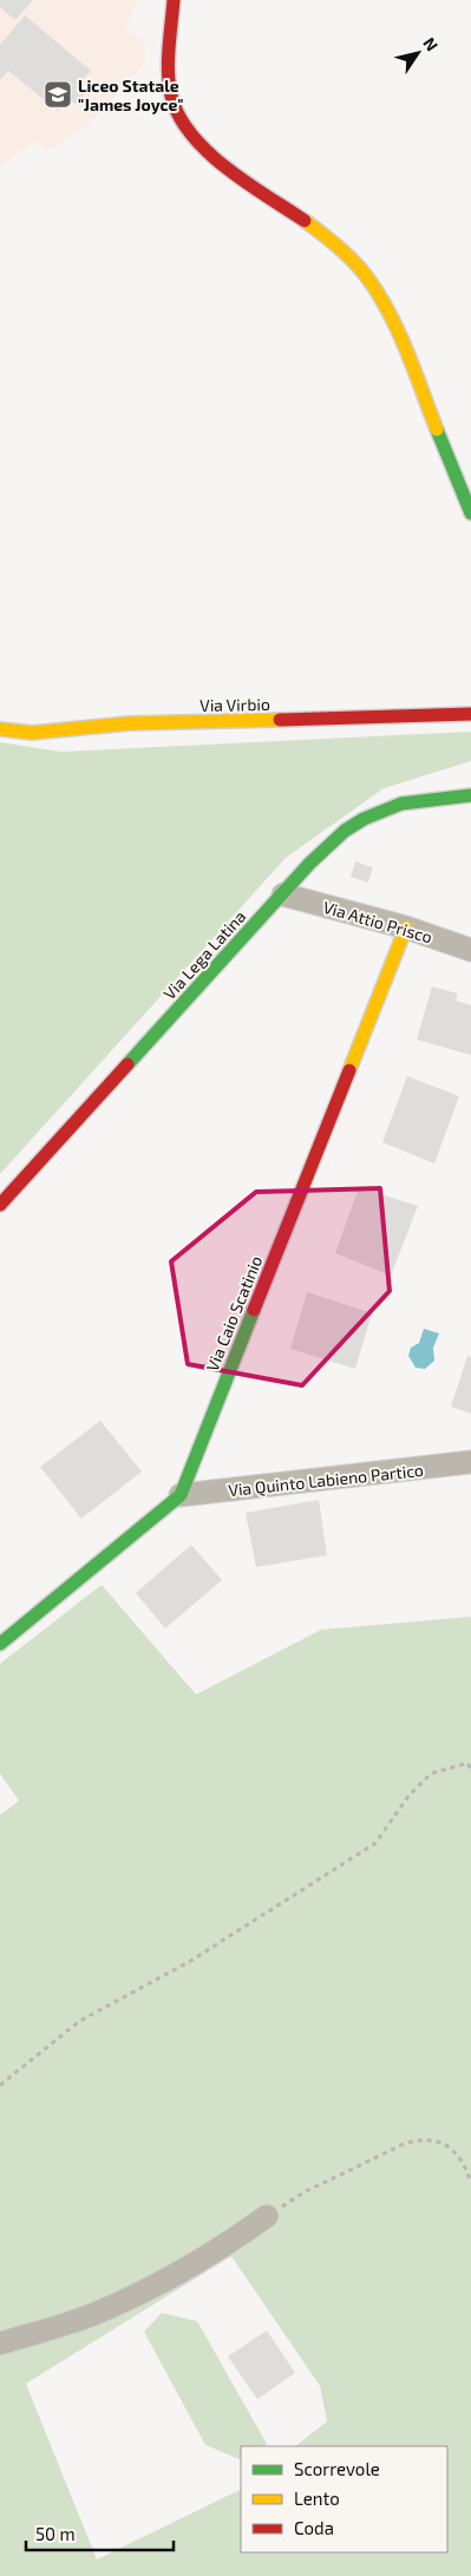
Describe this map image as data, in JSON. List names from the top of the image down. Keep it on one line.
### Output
{"streets":{"street":["Via Virbio","Via Attio Prisco","Via Lega Latina","Via Caio Scatinio","Via Quinto Labieno Partico"]},"crossings":[["Via Attio Prisco","Via Lega Latina"],["Via Attio Prisco","Via Caio Scatinio"],["Via Caio Scatinio","Via Quinto Labieno Partico"]],"places":{"school or university":["Liceo Statale \"James Joyce\""]},"legend":["Scorrevole","Lento","Coda"],"scale_bar":"50 m","north":"top right"}
